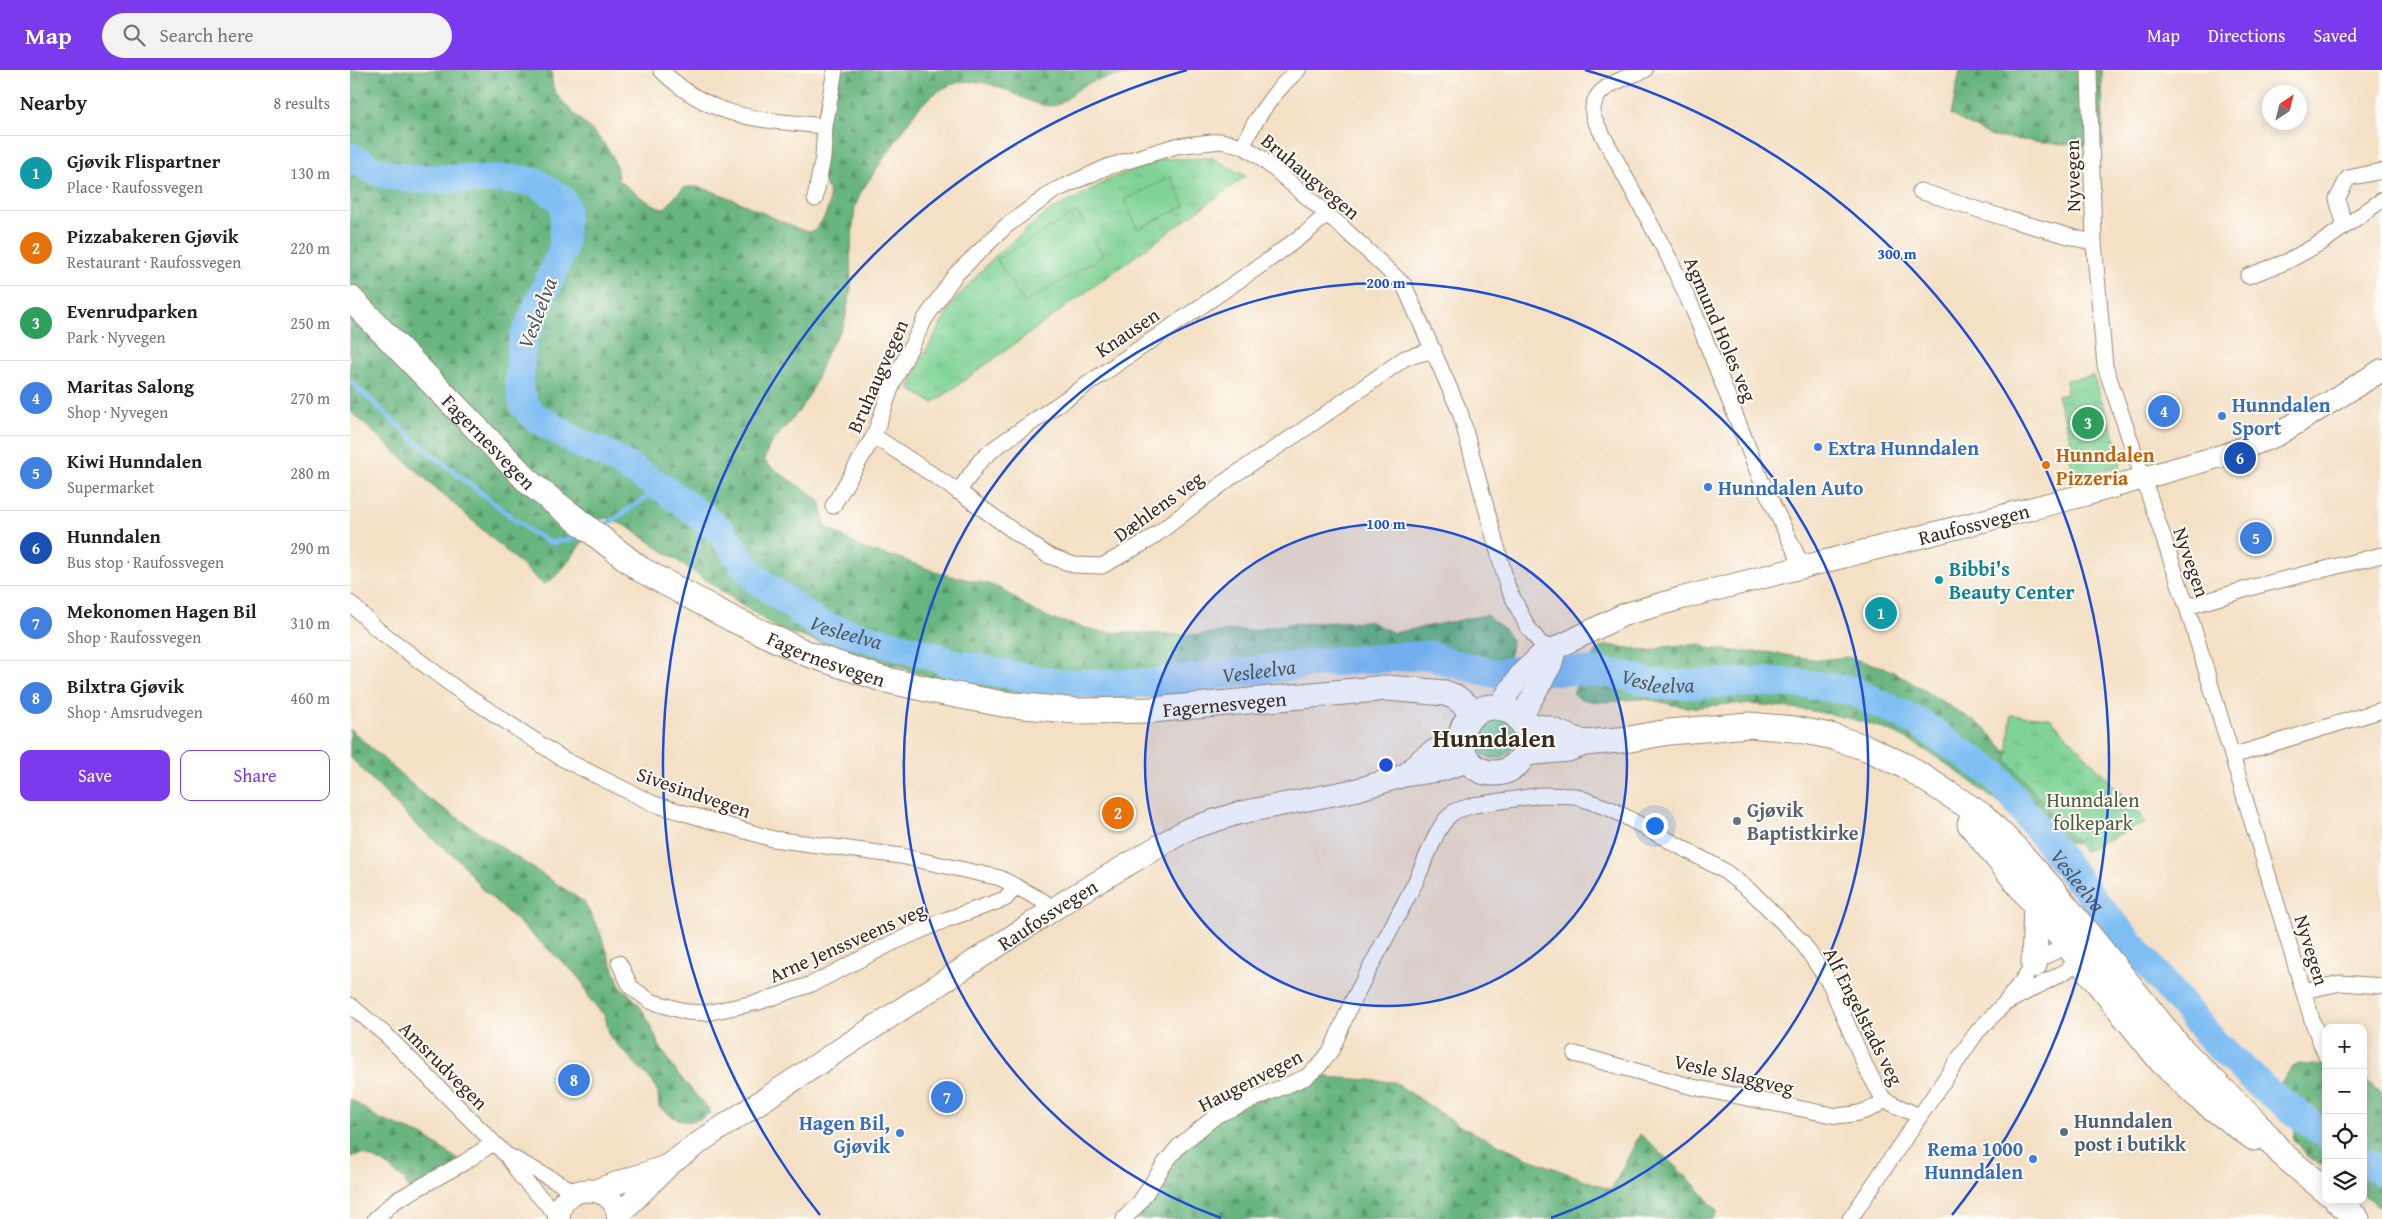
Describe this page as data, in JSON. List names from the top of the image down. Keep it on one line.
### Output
{"streets":{"main road":["Fagernesvegen","Raufossvegen"],"street":["Bruhaugvegen","Nyvegen","Agmund Holes veg","Knausen","Dæhlens veg","Sivesindvegen","Arne Jenssveens veg","Alf Engelstads veg","Amsrudvegen","Vesle Slaggveg","Haugenvegen"]},"crossings":[["Bruhaugvegen","Knausen"],["Bruhaugvegen","Dæhlens veg"],["Bruhaugvegen","Raufossvegen"],["Nyvegen","Raufossvegen"],["Agmund Holes veg","Raufossvegen"],["Knausen","Dæhlens veg"],["Fagernesvegen","Raufossvegen"],["Raufossvegen","Sivesindvegen"],["Raufossvegen","Amsrudvegen"],["Sivesindvegen","Arne Jenssveens veg"],["Alf Engelstads veg","Vesle Slaggveg"],["Alf Engelstads veg","Haugenvegen"]],"districts":["Hunndalen"],"water":["Vesleelva"],"parks":["Hunndalen folkepark"],"places":["Hunndalen Sport","Extra Hunndalen","Hunndalen Pizzeria","Hunndalen Auto","Bibbi's Beauty Center","Gjøvik Baptistkirke","Hunndalen post i butikk","Hagen Bil, Gjøvik","Rema 1000 Hunndalen"],"north":"top right","page":{"header":"Map","search":"Search here","nav":["Map","Directions","Saved"],"heading":["Nearby","8 results"],"list":[{"mark":"1","name":"Gjøvik Flispartner","note":"Place · Raufossvegen","value":"130 m"},{"mark":"2","name":"Pizzabakeren Gjøvik","note":"Restaurant · Raufossvegen","value":"220 m"},{"mark":"3","name":"Evenrudparken","note":"Park · Nyvegen","value":"250 m"},{"mark":"4","name":"Maritas Salong","note":"Shop · Nyvegen","value":"270 m"},{"mark":"5","name":"Kiwi Hunndalen","note":"Supermarket","value":"280 m"},{"mark":"6","name":"Hunndalen","note":"Bus stop · Raufossvegen","value":"290 m"},{"mark":"7","name":"Mekonomen Hagen Bil","note":"Shop · Raufossvegen","value":"310 m"},{"mark":"8","name":"Bilxtra Gjøvik","note":"Shop · Amsrudvegen","value":"460 m"}],"pins":["4","3","6","5","1","2","8","7"],"buttons":["Save","Share"],"map_buttons":["+","−"]},"rings":["300 m","200 m","100 m"]}
